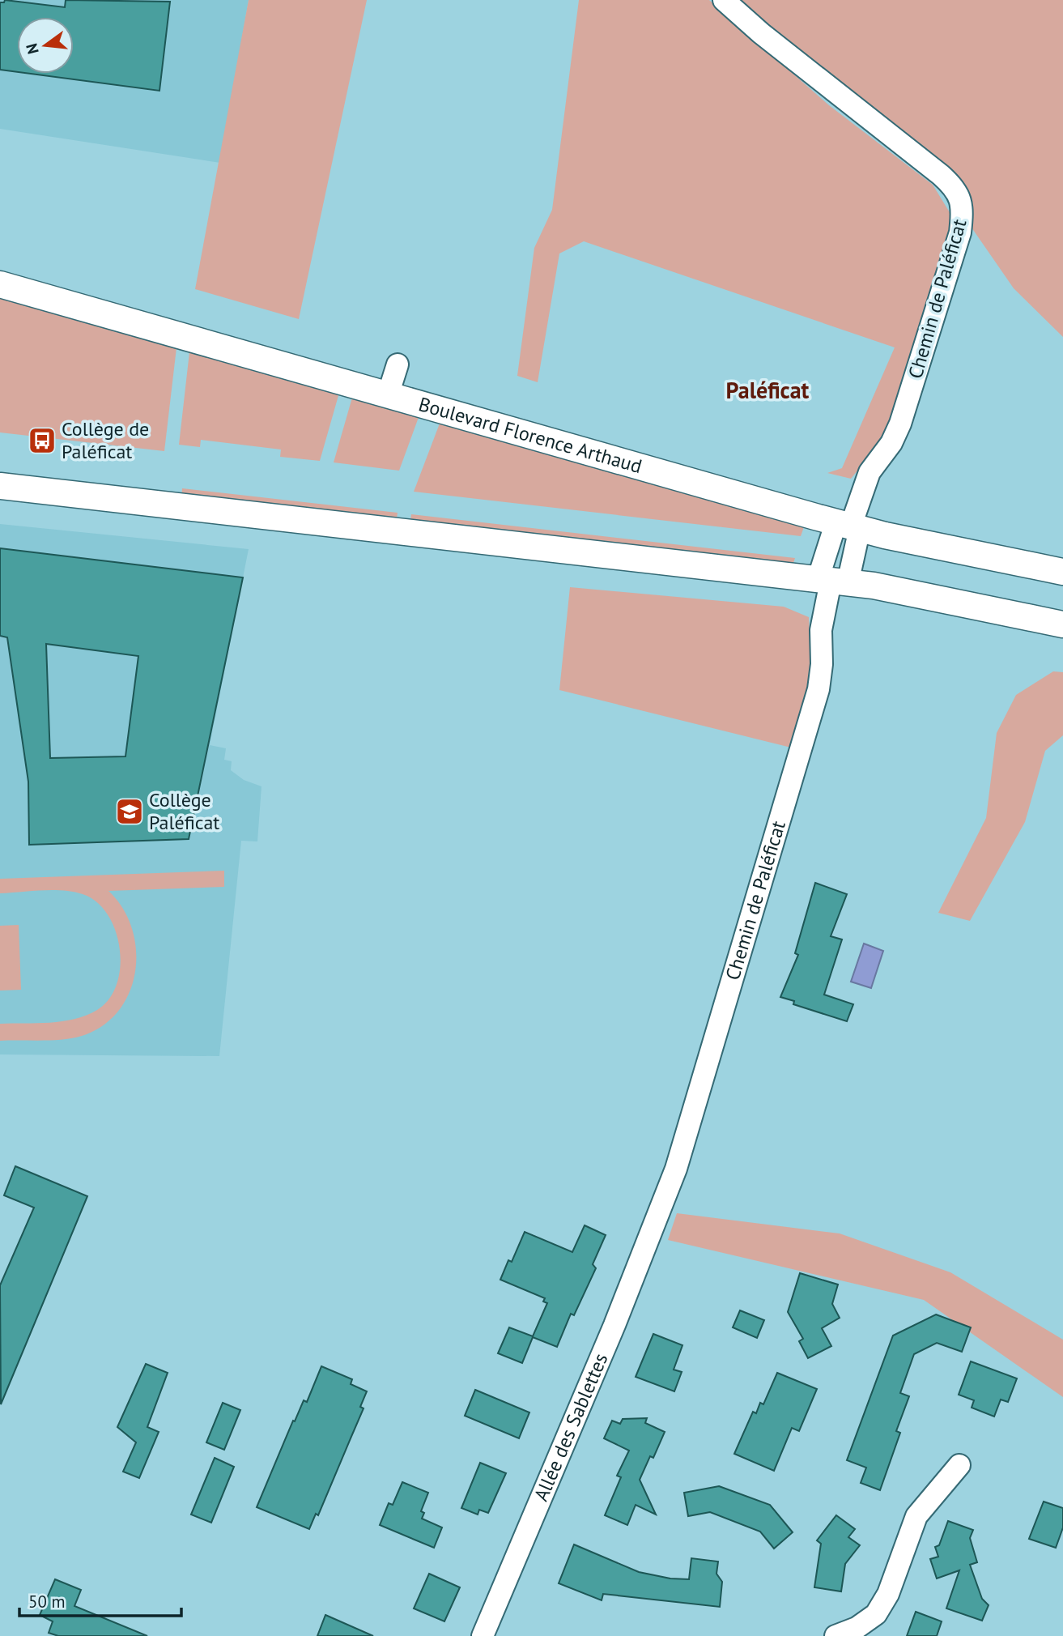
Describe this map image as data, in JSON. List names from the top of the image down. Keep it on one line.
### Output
{"streets":{"street":["Chemin de Paléficat","Boulevard Florence Arthaud","Allée des Sablettes"]},"crossings":[["Chemin de Paléficat","Boulevard Florence Arthaud"],["Chemin de Paléficat","Allée des Sablettes"]],"districts":["Paléficat"],"places":{"bus stop":["Collège de Paléficat"],"school or university":["Collège Paléficat"]},"scale_bar":"50 m","north":"left"}
